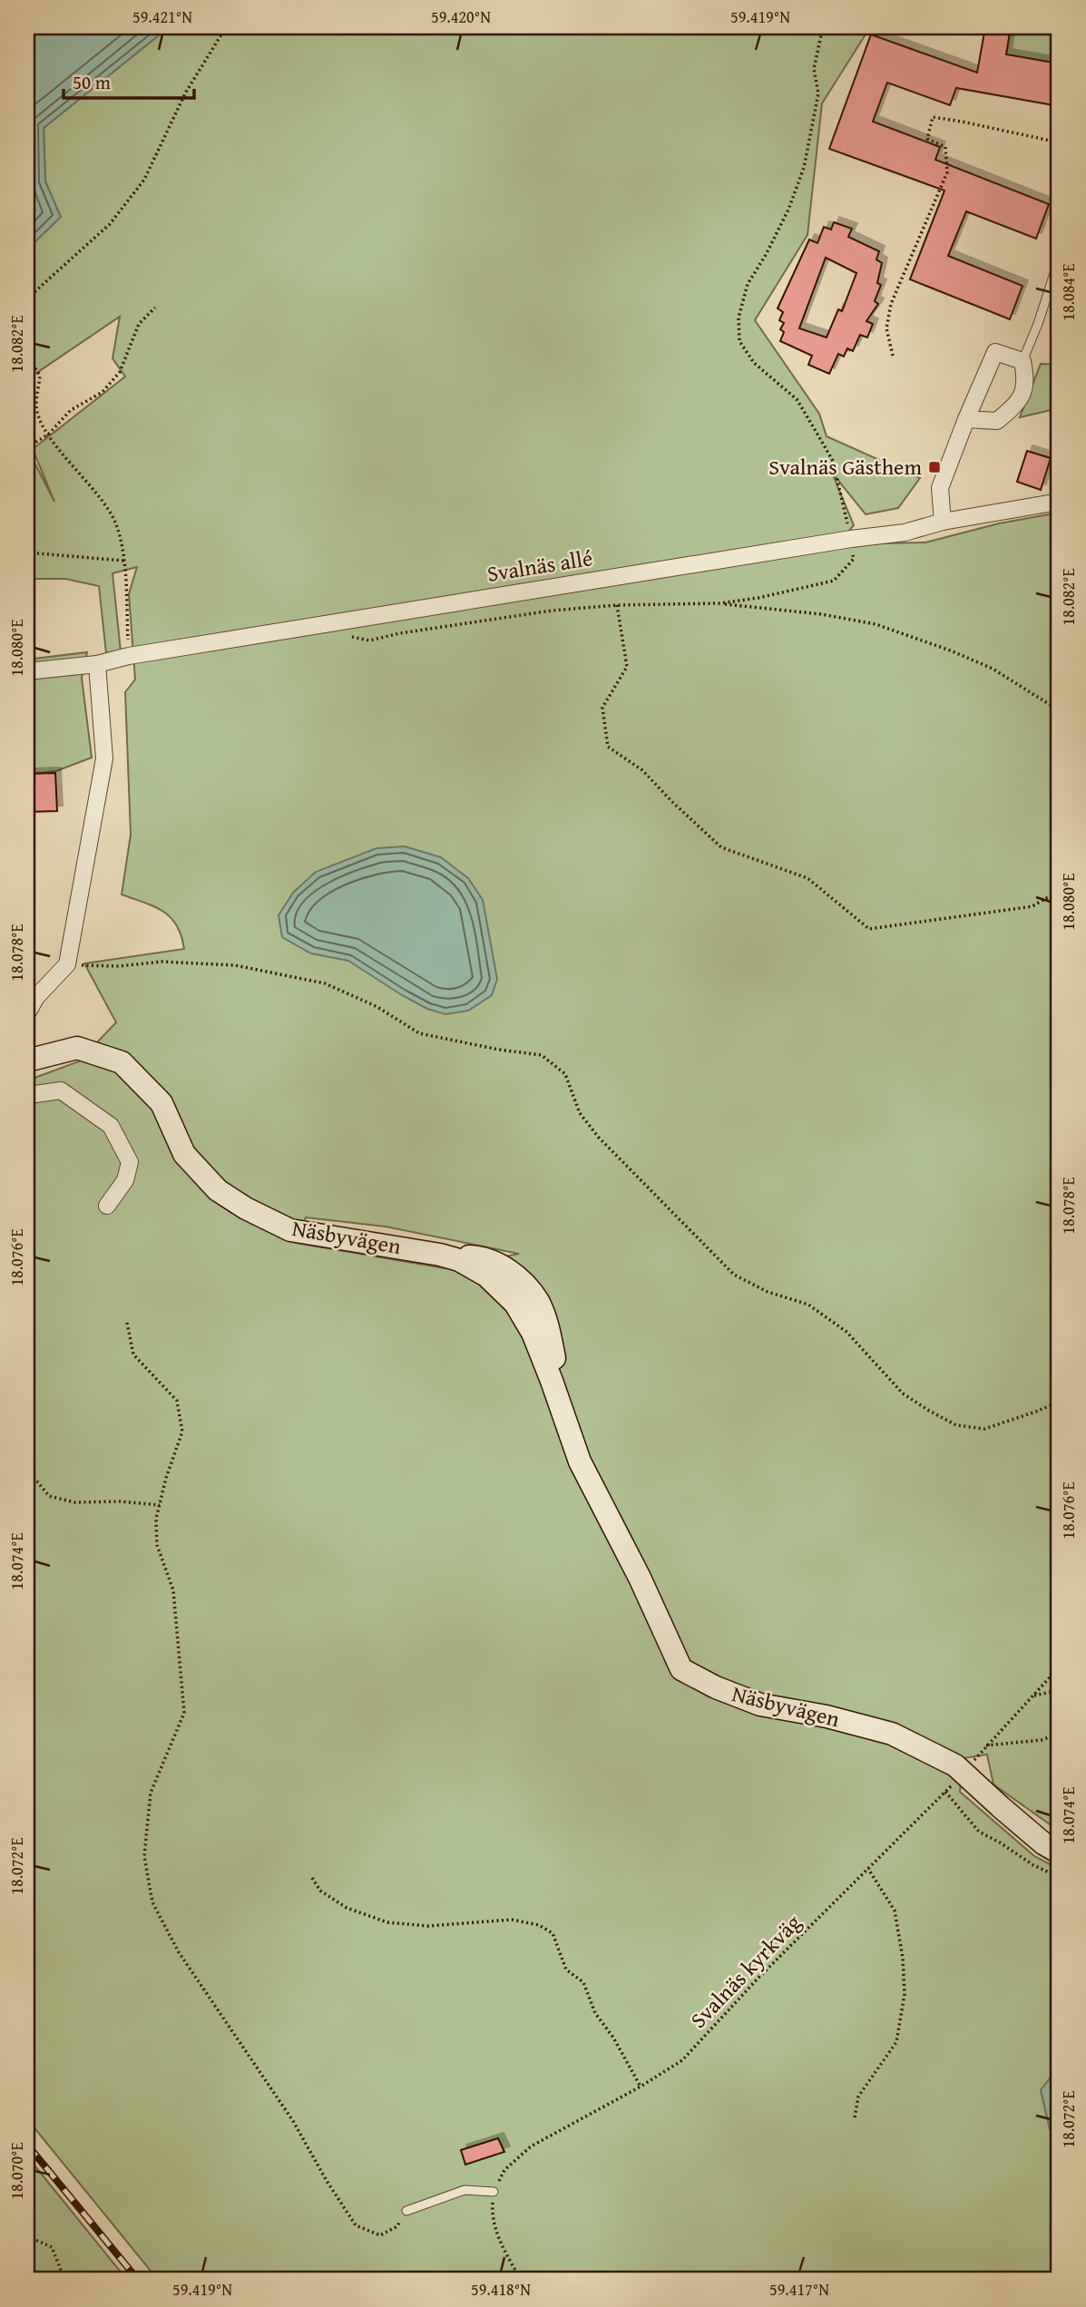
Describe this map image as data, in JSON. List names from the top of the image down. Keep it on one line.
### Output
{"streets":{"street":["Svalnäs allé","Näsbyvägen"],"path":["Svalnäs kyrkväg"]},"crossings":[["Näsbyvägen","Svalnäs kyrkväg"]],"places":{"transit":["Svalnäs Gästhem"]},"scale_bar":"50 m","coordinates":["59.421°N","59.420°N","59.419°N","18.084°E","18.082°E","18.080°E","18.078°E","18.076°E","18.074°E","18.072°E","18.070°E","59.418°N","59.417°N"]}
